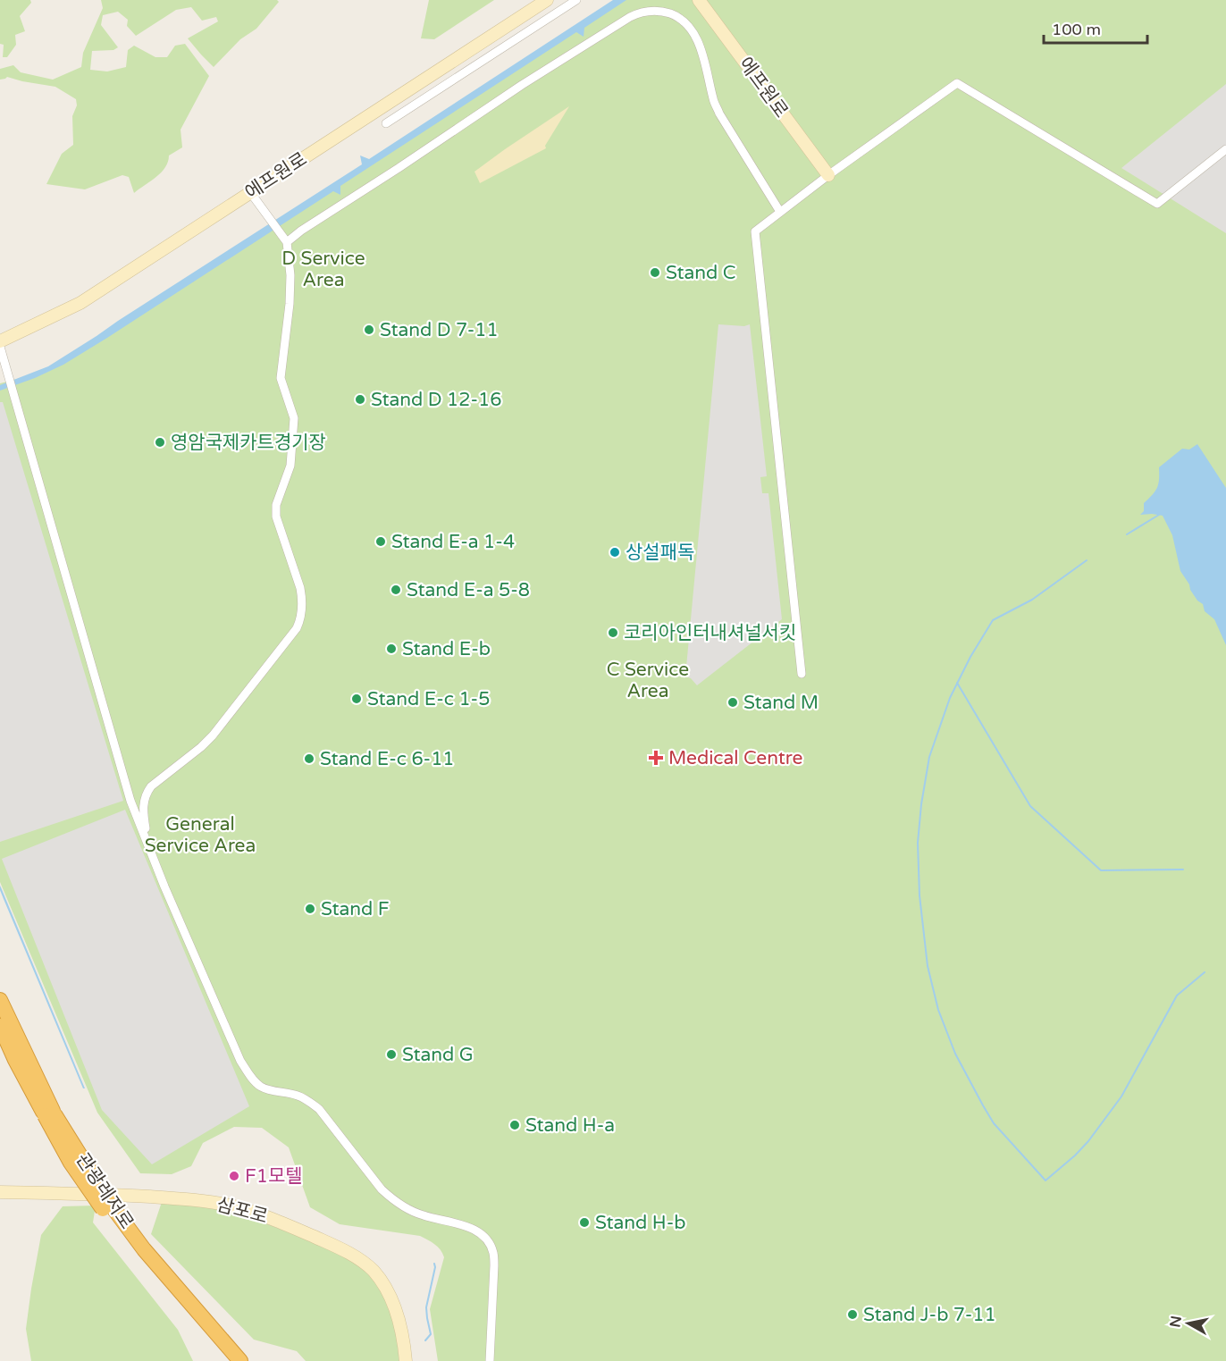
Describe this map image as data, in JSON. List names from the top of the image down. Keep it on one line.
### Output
{"streets":{"highway":["관광레저로"],"street":["에프원로","삼포로"]},"parks":["D Service Area","C Service Area","General Service Area"],"places":{"other":["Stand C","Stand D 7-11","Stand D 12-16","영암국제카트경기장","Stand E-a 1-4","상설패독","Stand E-a 5-8","코리아인터내셔널서킷","Stand E-b","Stand E-c 1-5","Stand M","Stand E-c 6-11","Stand F","Stand G","Stand H-a","F1모텔","Stand H-b","Stand J-b 7-11"],"health":["Medical Centre"]},"scale_bar":"100 m","north":"left"}
